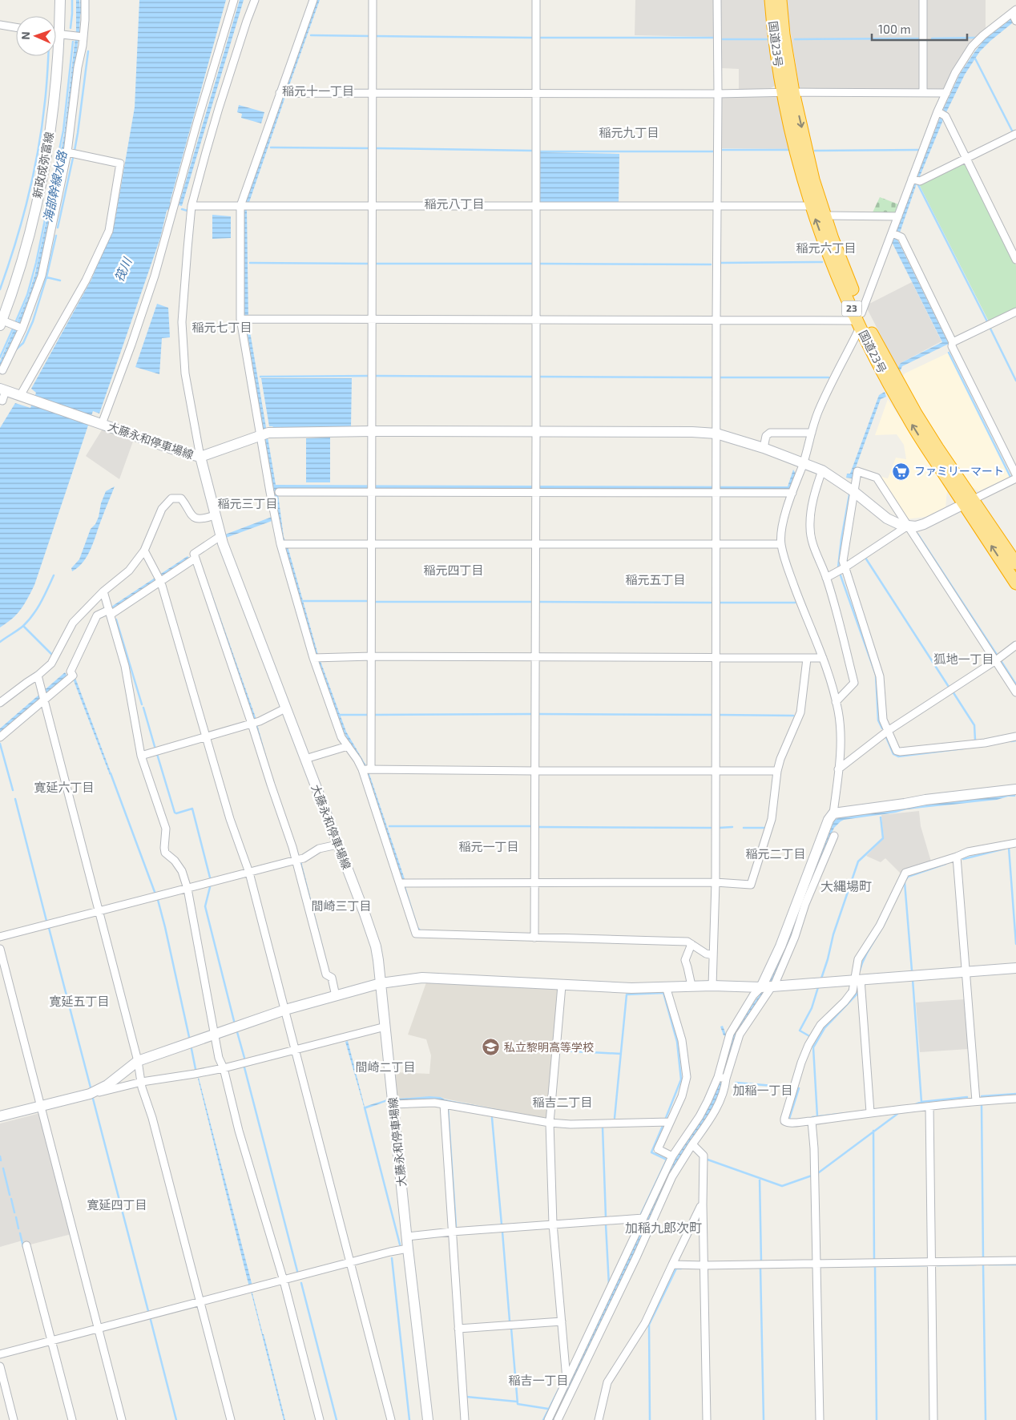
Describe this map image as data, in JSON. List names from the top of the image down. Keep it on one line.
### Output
{"streets":{"highway":["国道23号","23"],"street":["新政成弥富線","大藤永和停車場線"]},"districts":["稲元十一丁目","稲元九丁目","稲元八丁目","稲元六丁目","稲元七丁目","稲元三丁目","稲元四丁目","稲元五丁目","狐地一丁目","寛延六丁目","稲元一丁目","稲元二丁目","大縄場町","間崎三丁目","寛延五丁目","間崎二丁目","加稲一丁目","稲吉二丁目","寛延四丁目","加稲九郎次町","稲吉一丁目"],"water":["海部幹線水路","筏川"],"places":{"supermarket":["ファミリーマート"],"school or university":["私立黎明高等学校"]},"scale_bar":"100 m","north":"left"}
